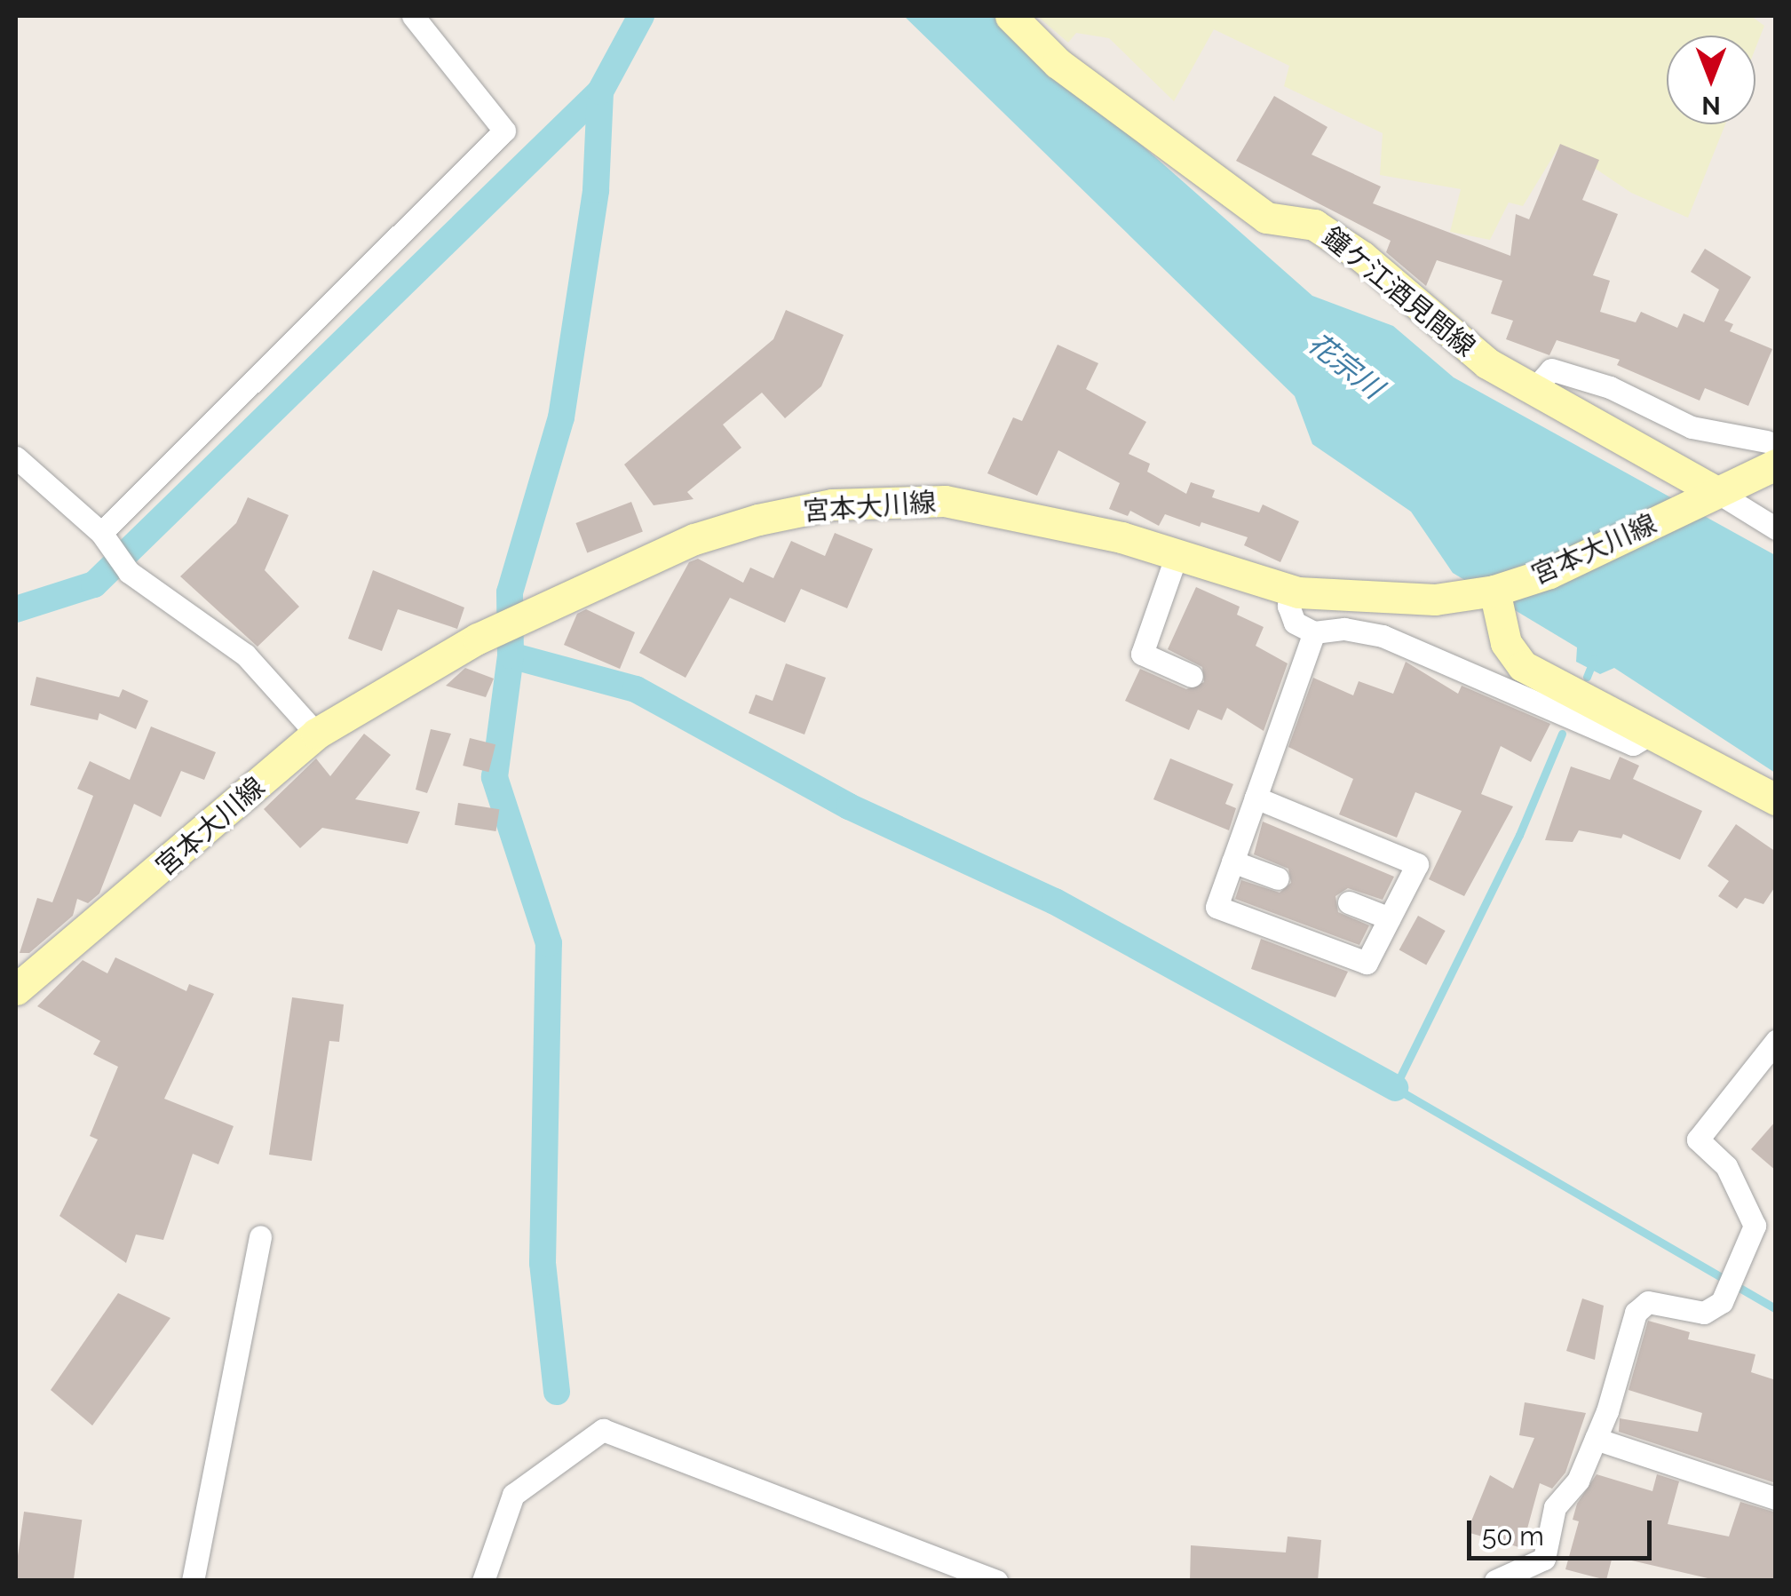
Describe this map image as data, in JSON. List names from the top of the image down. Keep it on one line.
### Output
{"streets":{"main road":["鐘ケ江酒見間線","宮本大川線"]},"crossings":[["鐘ケ江酒見間線","宮本大川線"]],"water":["花宗川"],"scale_bar":"50 m","north":"bottom"}
